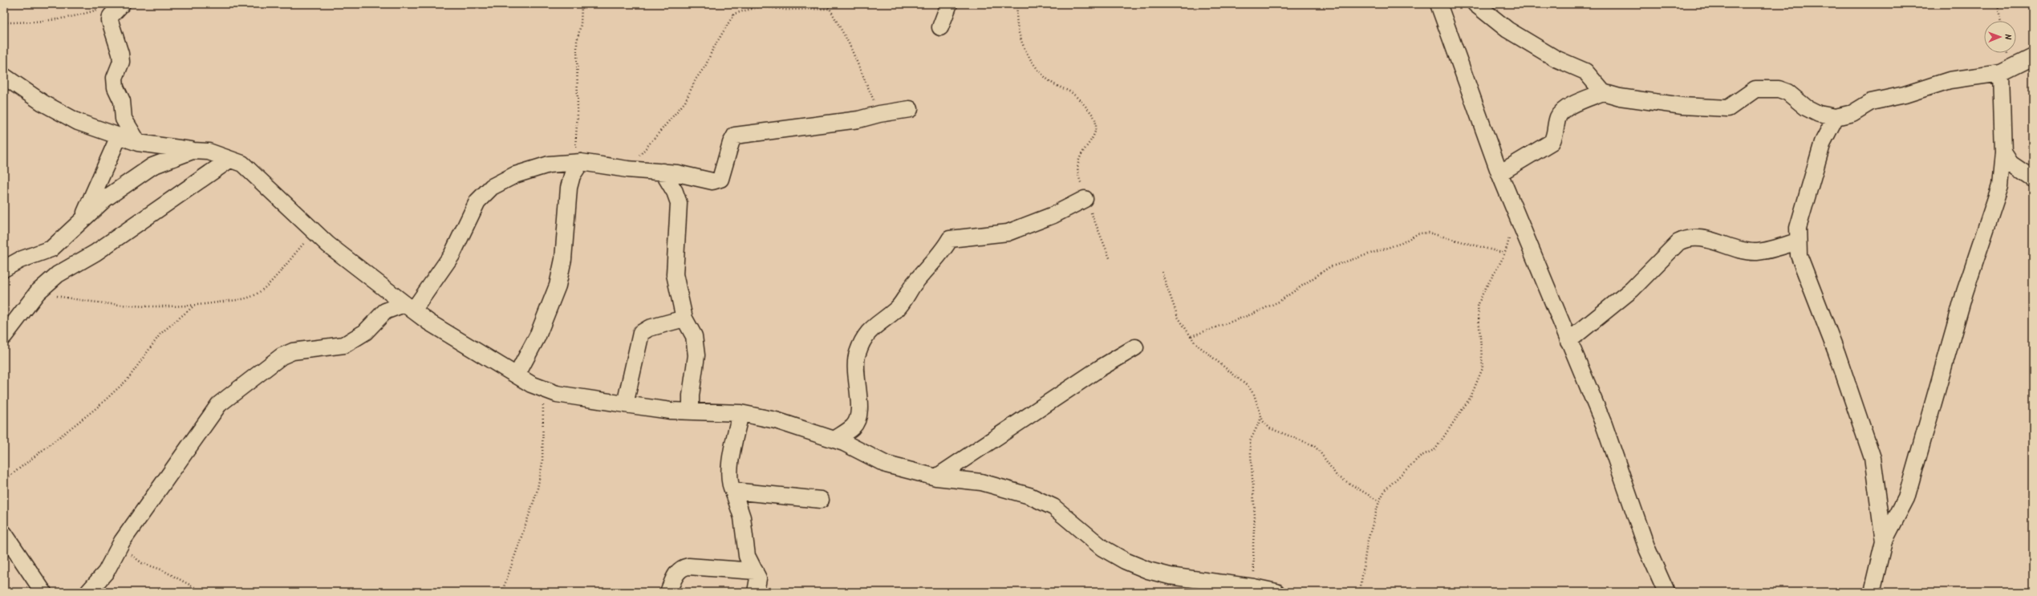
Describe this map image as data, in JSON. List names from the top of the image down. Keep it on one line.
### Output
{"north":"right"}
